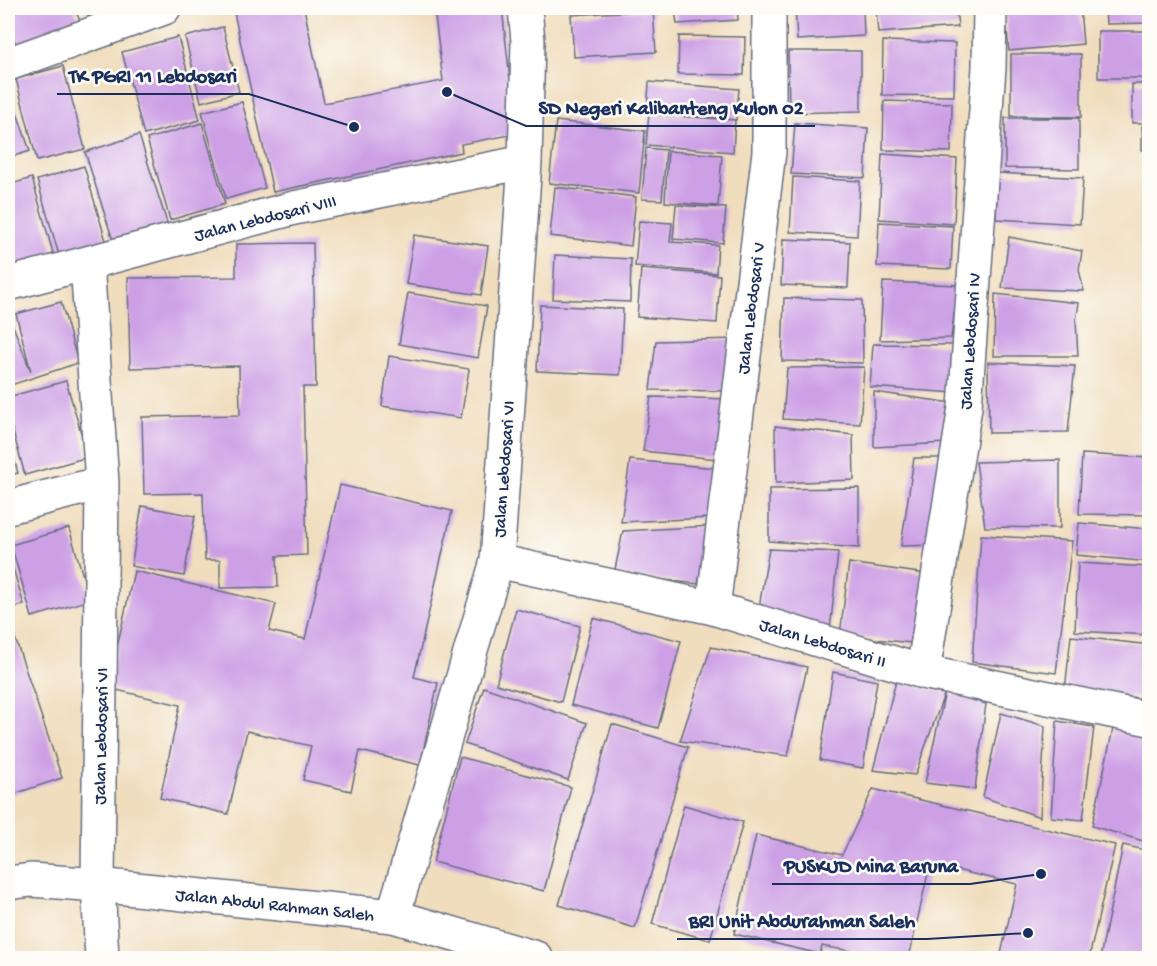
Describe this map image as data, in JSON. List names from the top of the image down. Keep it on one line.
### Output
{"streets":{"street":["Jalan Lebdosari VIII","Jalan Lebdosari V","Jalan Lebdosari IV","Jalan Lebdosari VI","Jalan Lebdosari II","Jalan Abdul Rahman Saleh"]},"crossings":[["Jalan Lebdosari VIII","Jalan Lebdosari VI"],["Jalan Lebdosari V","Jalan Lebdosari II"],["Jalan Lebdosari IV","Jalan Lebdosari II"],["Jalan Lebdosari VI","Jalan Lebdosari II"],["Jalan Lebdosari VI","Jalan Abdul Rahman Saleh"]],"places":["SD Negeri Kalibanteng Kulon 02","TK PGRI 11 Lebdosari","PUSKUD Mina Baruna","BRI Unit Abdurahman Saleh"]}
